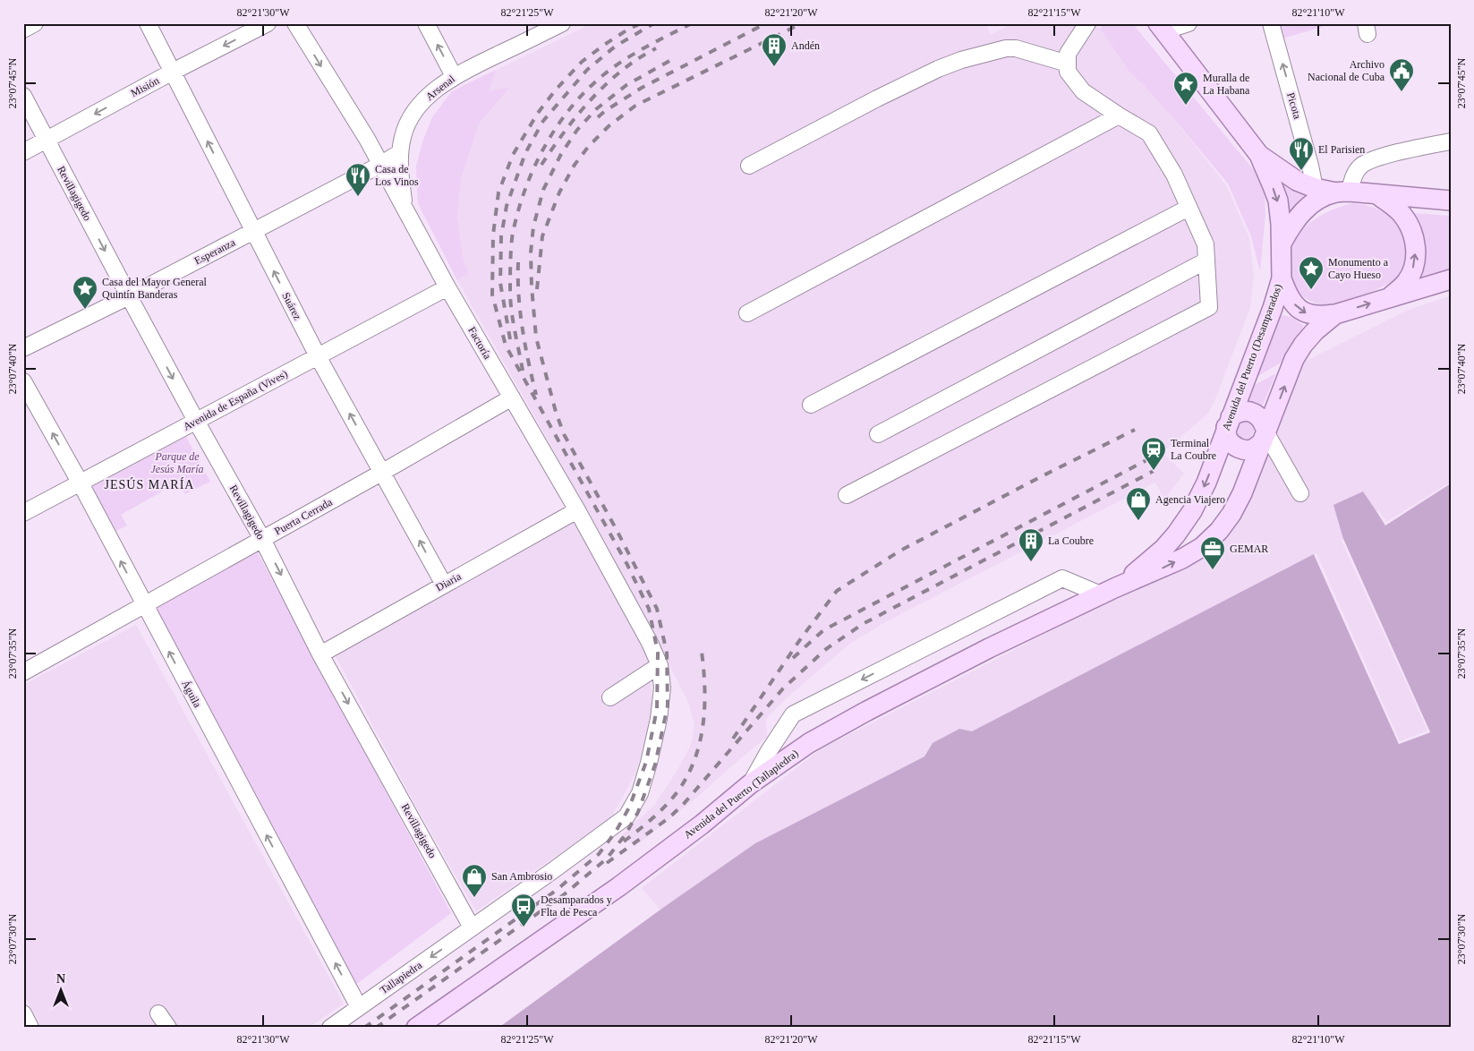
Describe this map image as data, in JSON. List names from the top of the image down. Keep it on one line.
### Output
{"streets":{"main road":["Avenida del Puerto (Desamparados)","Avenida del Puerto (Tallapiedra)"],"street":["Misión","Arsenal","Picota","Revillagigedo","Esperanza","Suárez","Factoría","Avenida de España (Vives)","Puerta Cerrada","Diaria","Águila","Tallapiedra"]},"crossings":[["Misión","Revillagigedo"],["Misión","Suárez"],["Arsenal","Esperanza"],["Arsenal","Factoría"],["Revillagigedo","Esperanza"],["Revillagigedo","Avenida de España (Vives)"],["Revillagigedo","Puerta Cerrada"],["Revillagigedo","Diaria"],["Revillagigedo","Tallapiedra"],["Esperanza","Suárez"],["Esperanza","Factoría"],["Suárez","Avenida de España (Vives)"],["Suárez","Puerta Cerrada"],["Suárez","Diaria"],["Factoría","Avenida de España (Vives)"],["Factoría","Puerta Cerrada"],["Factoría","Diaria"],["Factoría","Tallapiedra"],["Avenida del Puerto (Desamparados)","Avenida del Puerto (Tallapiedra)"],["Avenida de España (Vives)","Águila"],["Puerta Cerrada","Águila"],["Águila","Tallapiedra"]],"one_way":["Misión","Picota","Revillagigedo","Suárez","Avenida del Puerto (Desamparados)","Águila"],"districts":["JESÚS MARÍA"],"parks":["Parque de Jesús María"],"places":{"building":["Andén","La Coubre"],"public building":["Archivo Nacional de Cuba"],"place":["Muralla de La Habana","Monumento a Cayo Hueso","Casa del Mayor General Quintín Banderas"],"restaurant":["El Parisien","Casa de Los Vinos"],"station":["Terminal La Coubre"],"shop":["Agencia Viajero","San Ambrosio"],"office":["GEMAR"],"bus stop":["Desamparados y Flta de Pesca"]},"north":"top","coordinates":["82°21'30\"W","82°21'25\"W","82°21'20\"W","82°21'15\"W","82°21'10\"W","23°07'45\"N","23°07'40\"N","23°07'35\"N","23°07'30\"N"]}
